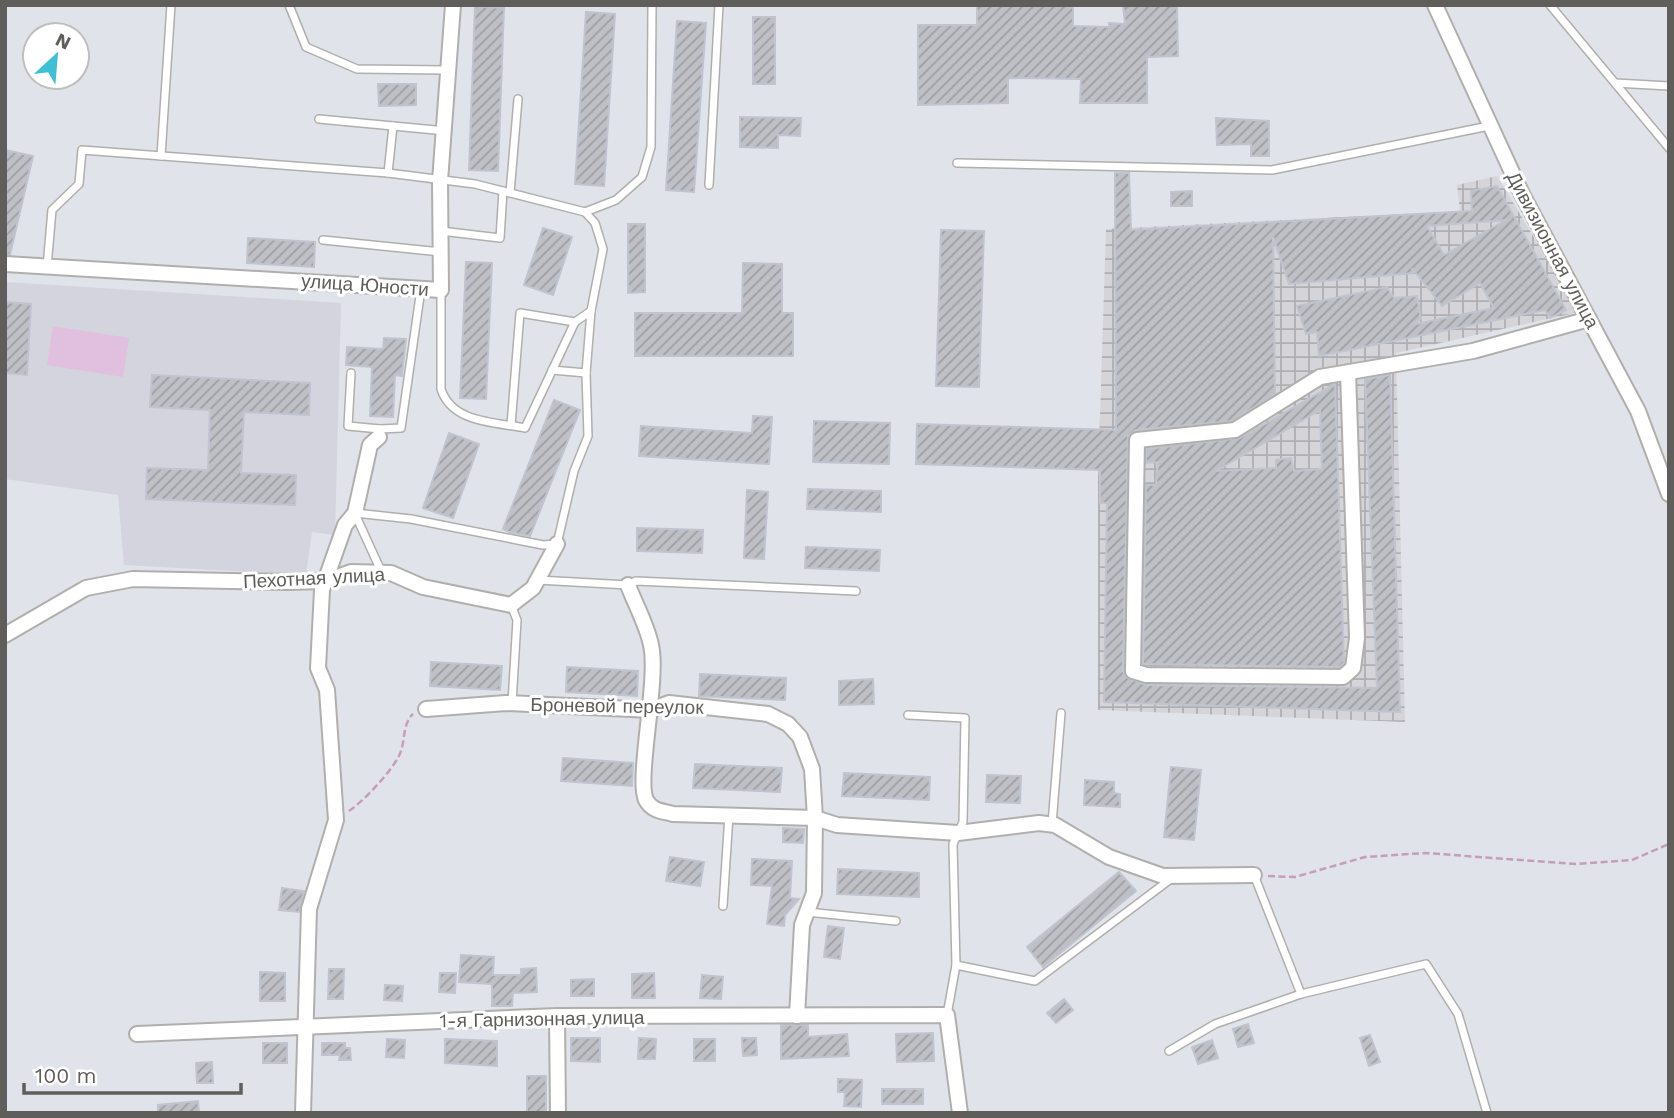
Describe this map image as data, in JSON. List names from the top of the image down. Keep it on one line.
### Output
{"streets":{"street":["Дивизионная улица","улица Юности","Пехотная улица","Броневой переулок","1-я Гарнизонная улица"]},"crossings":[["Броневой переулок","1-я Гарнизонная улица"]],"scale_bar":"100 m","north":"top right"}
